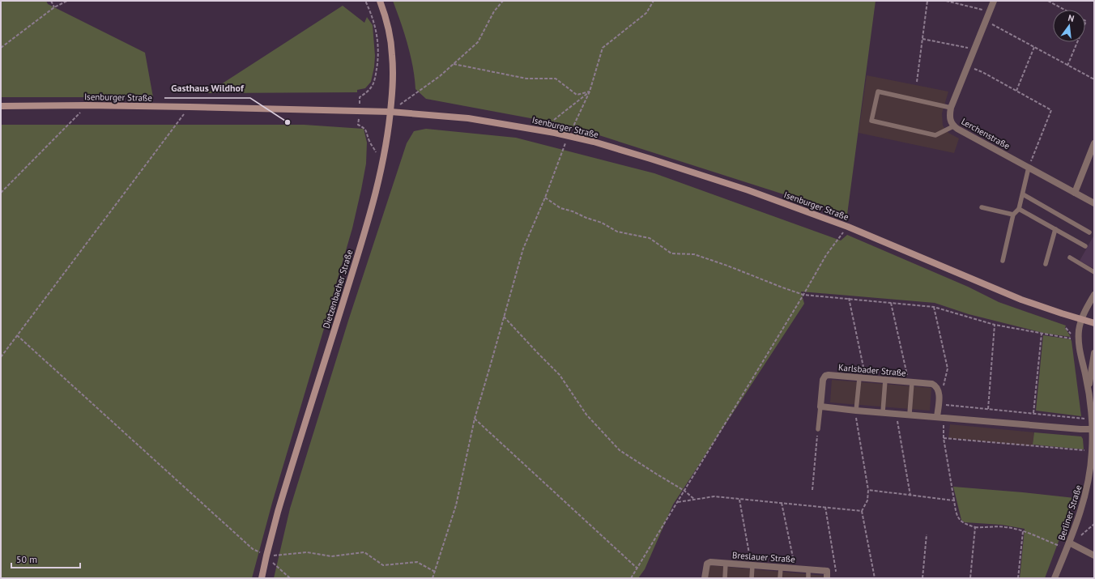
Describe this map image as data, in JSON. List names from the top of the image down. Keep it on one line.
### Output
{"streets":{"main road":["Isenburger Straße","Dietzenbacher Straße"],"street":["Lerchenstraße","Karlsbader Straße","Berliner Straße","Breslauer Straße"]},"crossings":[["Isenburger Straße","Dietzenbacher Straße"],["Isenburger Straße","Berliner Straße"]],"places":["Gasthaus Wildhof"],"scale_bar":"50 m","north":"top"}
